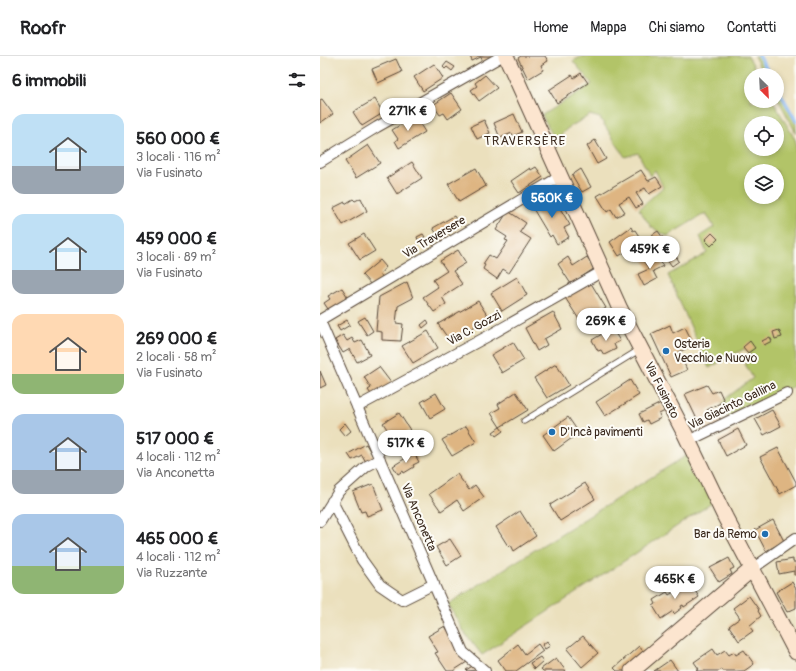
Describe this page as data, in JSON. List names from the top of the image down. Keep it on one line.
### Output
{"streets":{"main road":["Via Fusinato"],"street":["Via Traversere","Via C. Gozzi","Via Giacinto Gallina","Via Anconetta"]},"crossings":[["Via Traversere","Via Fusinato"],["Via Traversere","Via Anconetta"],["Via C. Gozzi","Via Fusinato"],["Via C. Gozzi","Via Anconetta"],["Via Fusinato","Via Giacinto Gallina"]],"districts":["TRAVERSÈRE"],"places":["Osteria Vecchio e Nuovo","D'Incà pavimenti","Bar da Remo"],"north":"bottom right","page":{"header":"Roofr","nav":["Home","Mappa","Chi siamo","Contatti"],"heading":"6 immobili","price":["271K €","560K €","459K €","269K €","517K €","465K €"],"list":[{"name":"560 000 €","note":"3 locali · 116 m² · Via Fusinato"},{"name":"459 000 €","note":"3 locali · 89 m² · Via Fusinato"},{"name":"269 000 €","note":"2 locali · 58 m² · Via Fusinato"},{"name":"517 000 €","note":"4 locali · 112 m² · Via Anconetta"},{"name":"465 000 €","note":"4 locali · 112 m² · Via Ruzzante"}]}}
